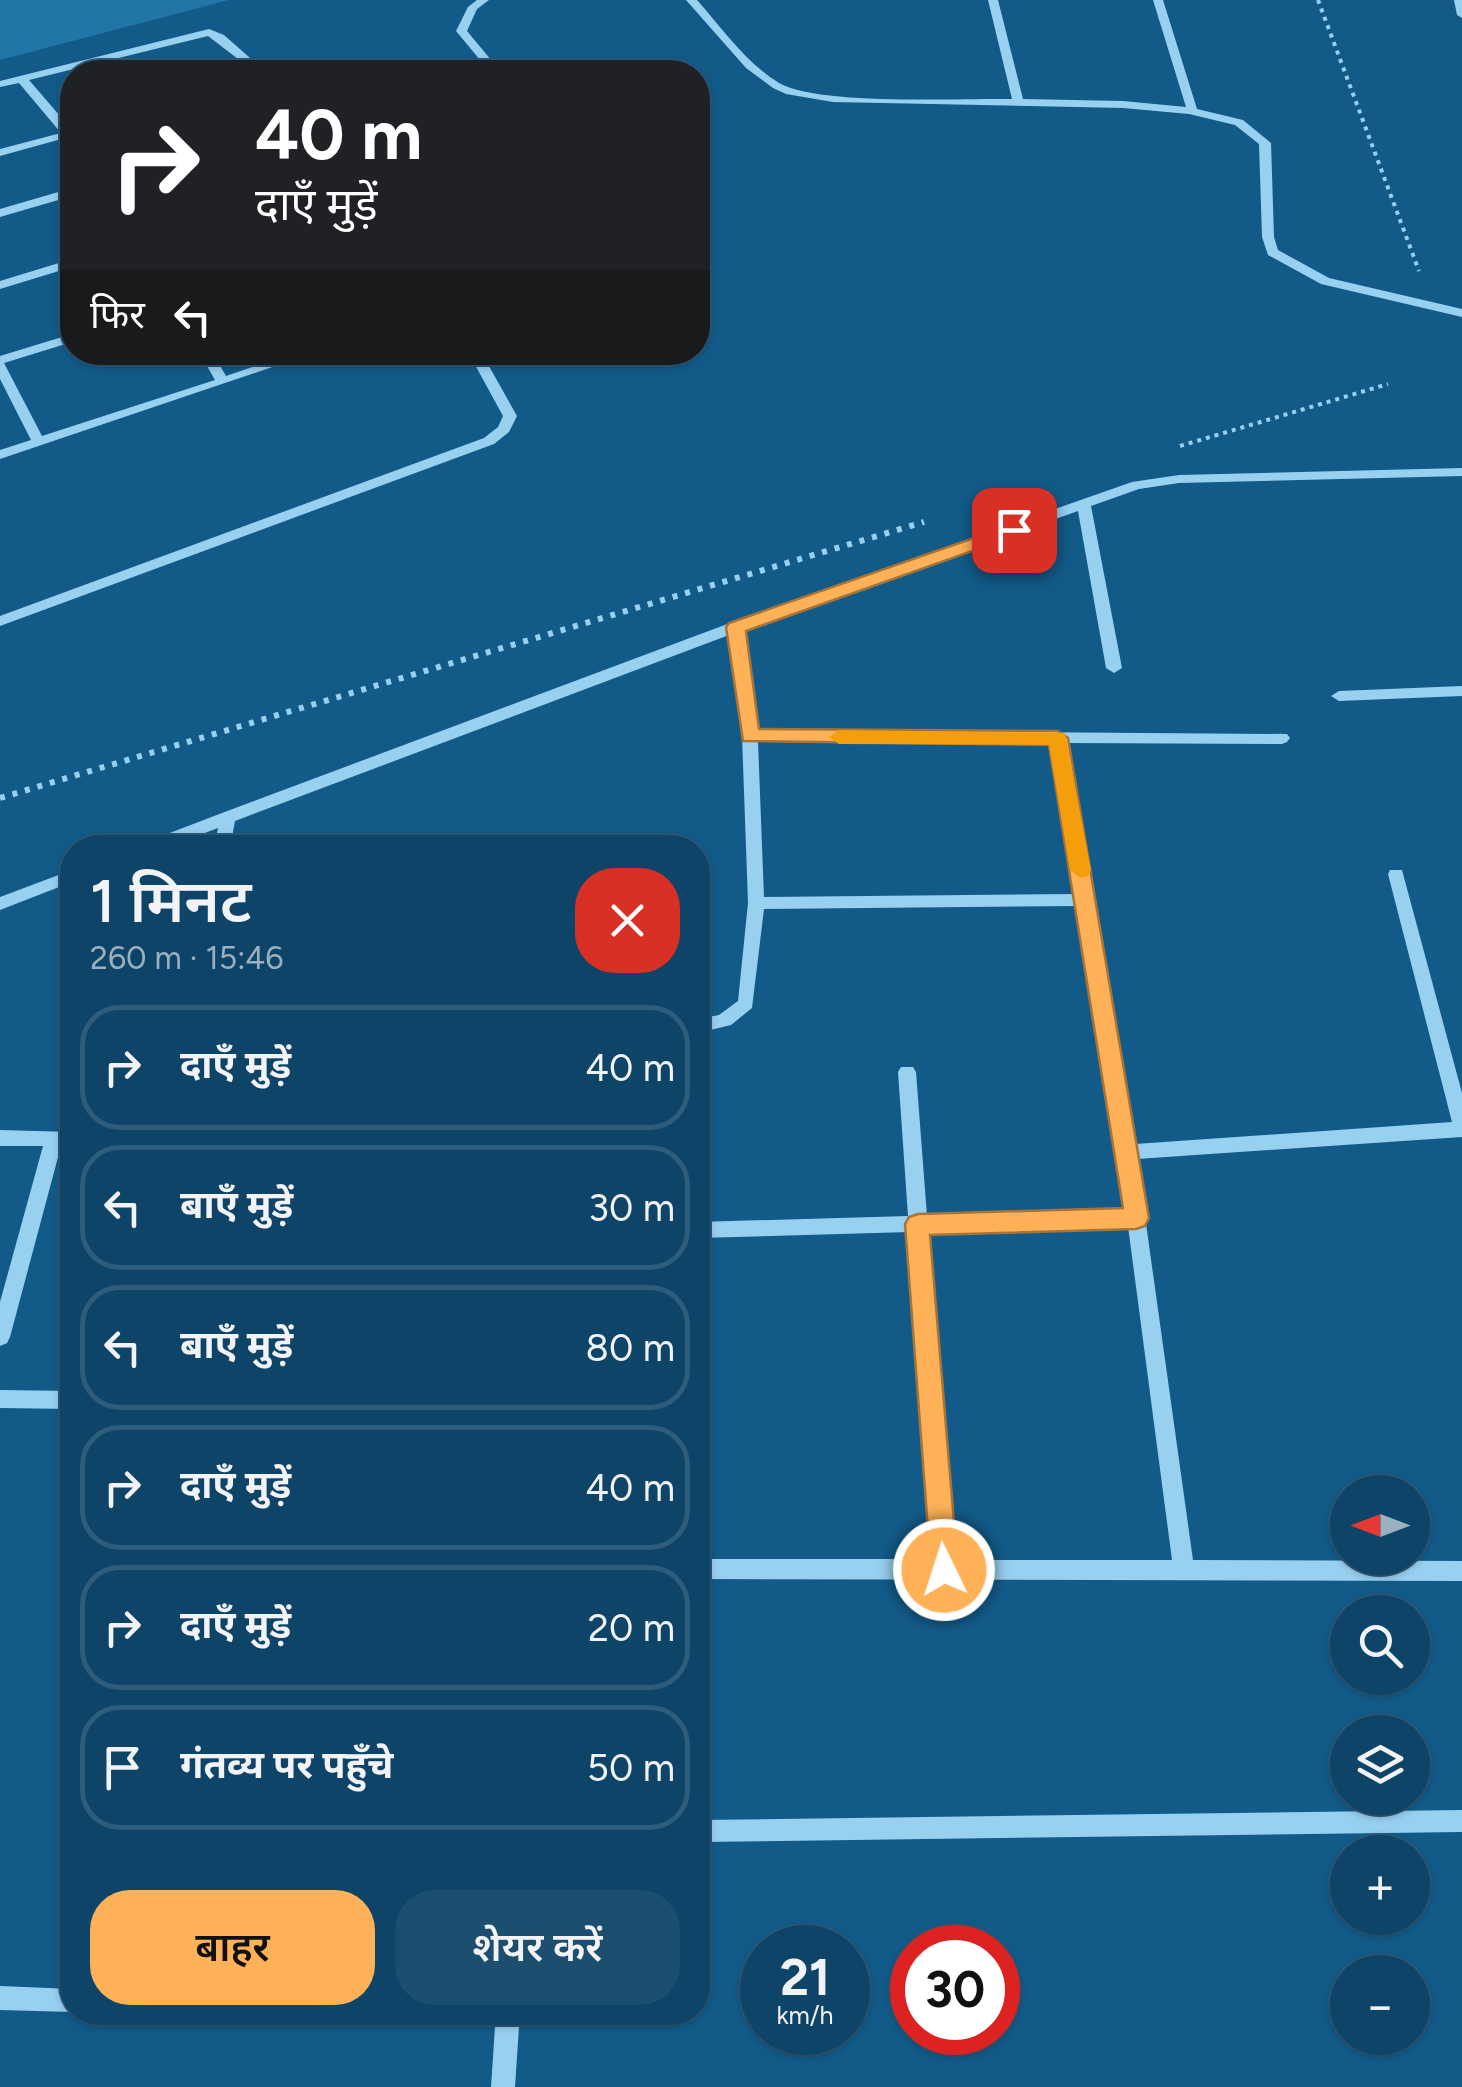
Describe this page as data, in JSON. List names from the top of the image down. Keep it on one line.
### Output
{"north":"left","page":{"turn":["40 m","दाएँ मुड़ें"],"then":"फिर","heading":["1 मिनट","260 m · 15:46"],"list":[{"name":"दाएँ मुड़ें","value":"40 m"},{"name":"बाएँ मुड़ें","value":"30 m"},{"name":"बाएँ मुड़ें","value":"80 m"},{"name":"दाएँ मुड़ें","value":"40 m"},{"name":"दाएँ मुड़ें","value":"20 m"},{"name":"गंतव्य पर पहुँचे","value":"50 m"}],"map_buttons":["+","−"],"buttons":["बाहर","शेयर करें"],"speed":"21 km/h","limit":"30"}}
